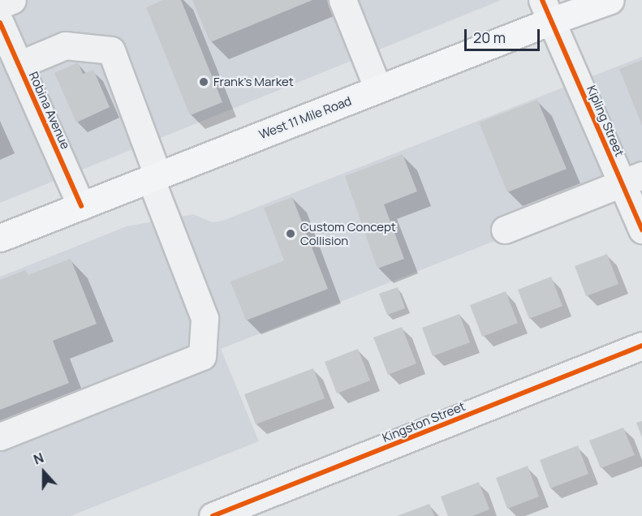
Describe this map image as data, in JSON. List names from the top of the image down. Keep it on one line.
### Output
{"streets":{"main road":["West 11 Mile Road"],"street":["Robina Avenue","Kipling Street","Kingston Street"]},"crossings":[["Robina Avenue","West 11 Mile Road"],["West 11 Mile Road","Kipling Street"]],"places":["Frank's Market","Custom Concept Collision"],"scale_bar":"20 m","north":"top"}
